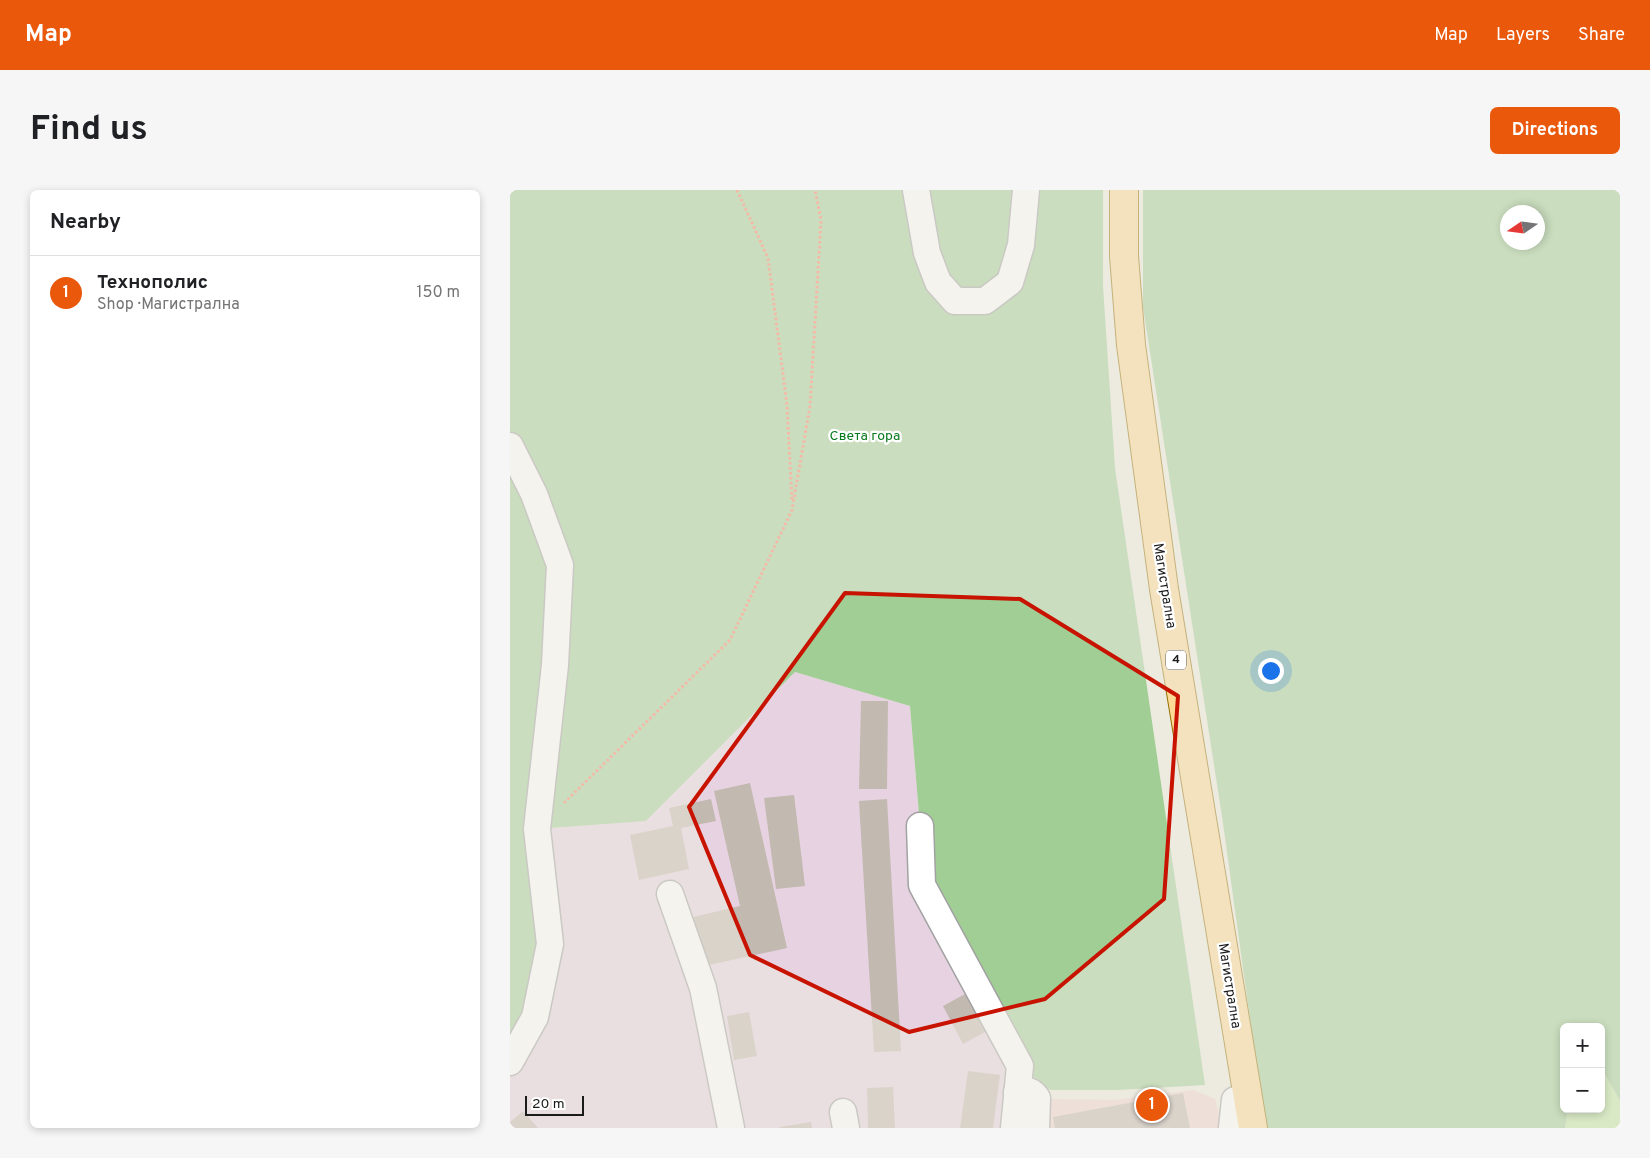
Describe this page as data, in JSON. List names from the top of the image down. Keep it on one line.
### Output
{"streets":{"main road":["Магистрална","4"]},"parks":["Света гора"],"scale_bar":"20 m","north":"left","page":{"header":"Map","nav":["Map","Layers","Share"],"buttons":"Directions","title":"Find us","heading":"Nearby","list":[{"mark":"1","name":"Технополис","note":"Shop · Магистрална","value":"150 m"}],"map_buttons":["+","−"],"pins":"1","scale":"20 m"}}
